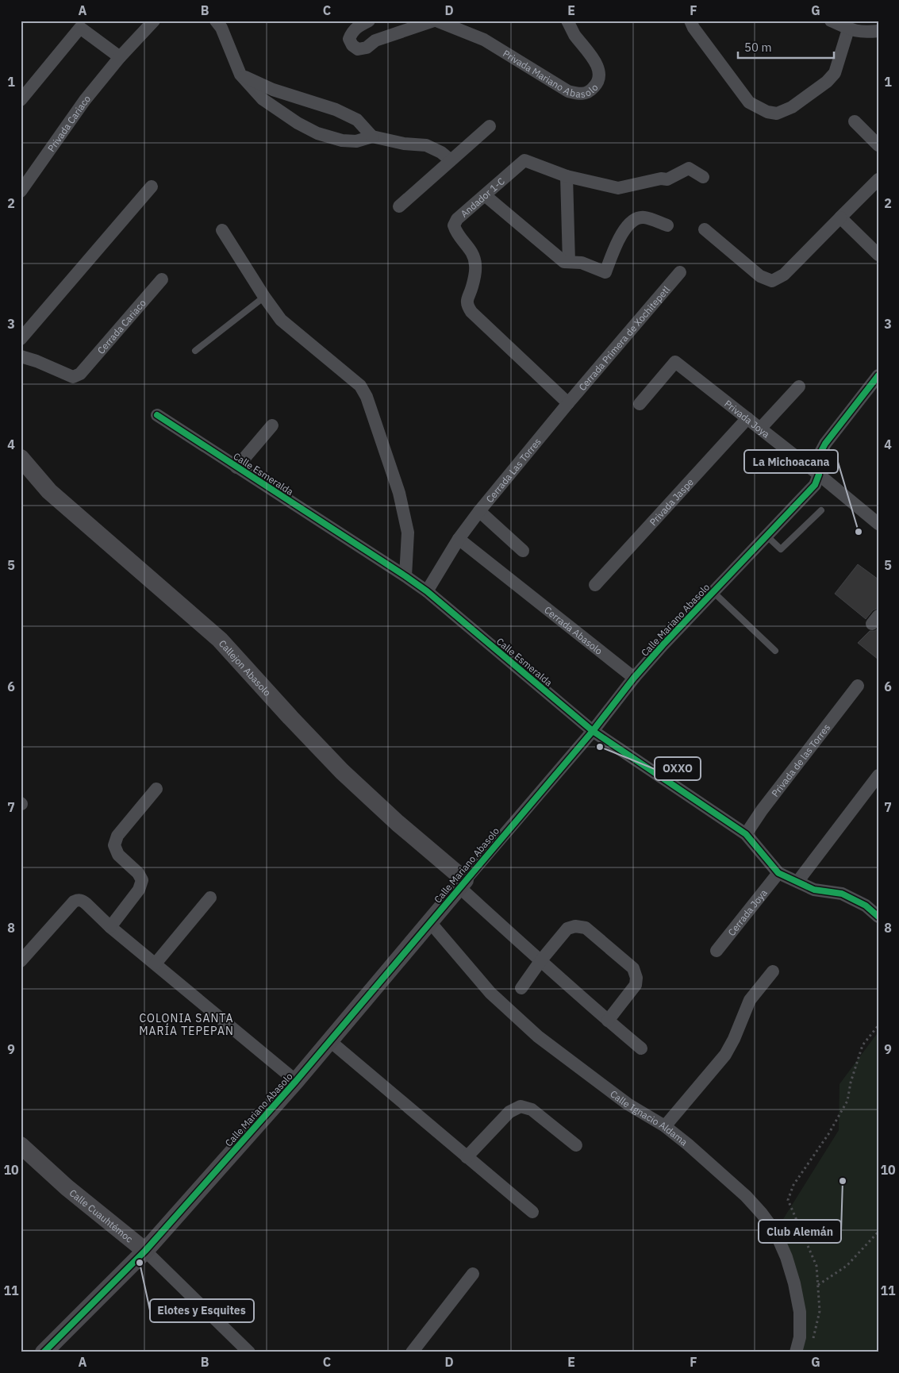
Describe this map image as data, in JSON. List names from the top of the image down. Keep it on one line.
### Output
{"streets":{"street":["Privada Mariano Abasolo","Privada Cariaco","Andador 1-C","Cerrada Cariaco","Cerrada Primera de Xochitepetl","Privada Joya","Cerrada Las Torres","Calle Esmeralda","Privada Jaspe","Calle Mariano Abasolo","Cerrada Abasolo","Callejon Abasolo","Privada de las Torres","Cerrada Joya","Calle Ignacio Aldama","Calle Cuauhtémoc"]},"crossings":[["Andador 1-C","Cerrada Primera de Xochitepetl"],["Andador 1-C","Cerrada Las Torres"],["Cerrada Primera de Xochitepetl","Cerrada Las Torres"],["Privada Joya","Privada Jaspe"],["Privada Joya","Calle Mariano Abasolo"],["Cerrada Las Torres","Calle Esmeralda"],["Cerrada Las Torres","Cerrada Abasolo"],["Calle Esmeralda","Calle Mariano Abasolo"],["Calle Esmeralda","Privada de las Torres"],["Calle Esmeralda","Cerrada Joya"],["Calle Mariano Abasolo","Cerrada Abasolo"],["Calle Mariano Abasolo","Callejon Abasolo"],["Calle Mariano Abasolo","Calle Ignacio Aldama"],["Calle Mariano Abasolo","Calle Cuauhtémoc"]],"districts":["COLONIA SANTA MARÍA TEPEPAN"],"places":["La Michoacana","OXXO","Club Alemán","Elotes y Esquites"],"scale_bar":"50 m","grid":{"columns":["A","B","C","D","E","F","G"],"rows":["1","2","3","4","5","6","7","8","9","10","11"]}}
